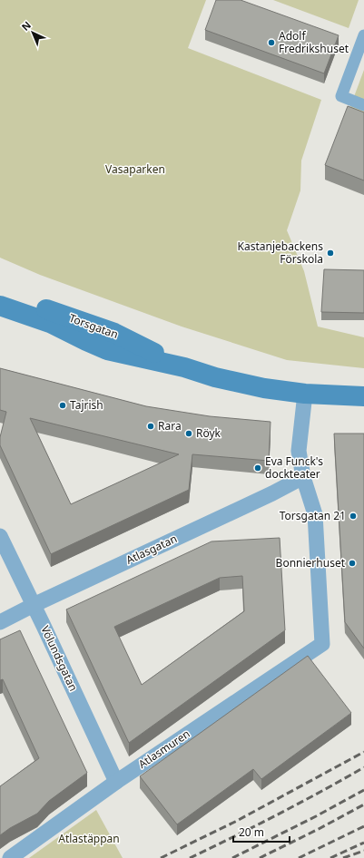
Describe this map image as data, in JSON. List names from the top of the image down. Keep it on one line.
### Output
{"streets":{"main road":["Torsgatan"],"street":["Atlasgatan","Völundsgatan","Atlasmuren"]},"crossings":[["Atlasgatan","Völundsgatan"],["Atlasgatan","Atlasmuren"],["Völundsgatan","Atlasmuren"]],"parks":["Vasaparken","Atlastäppan"],"places":["Adolf Fredrikshuset","Kastanjebackens Förskola","Tajrish","Rara","Röyk","Eva Funck's dockteater","Torsgatan 21","Bonnierhuset"],"scale_bar":"20 m","north":"top left"}
